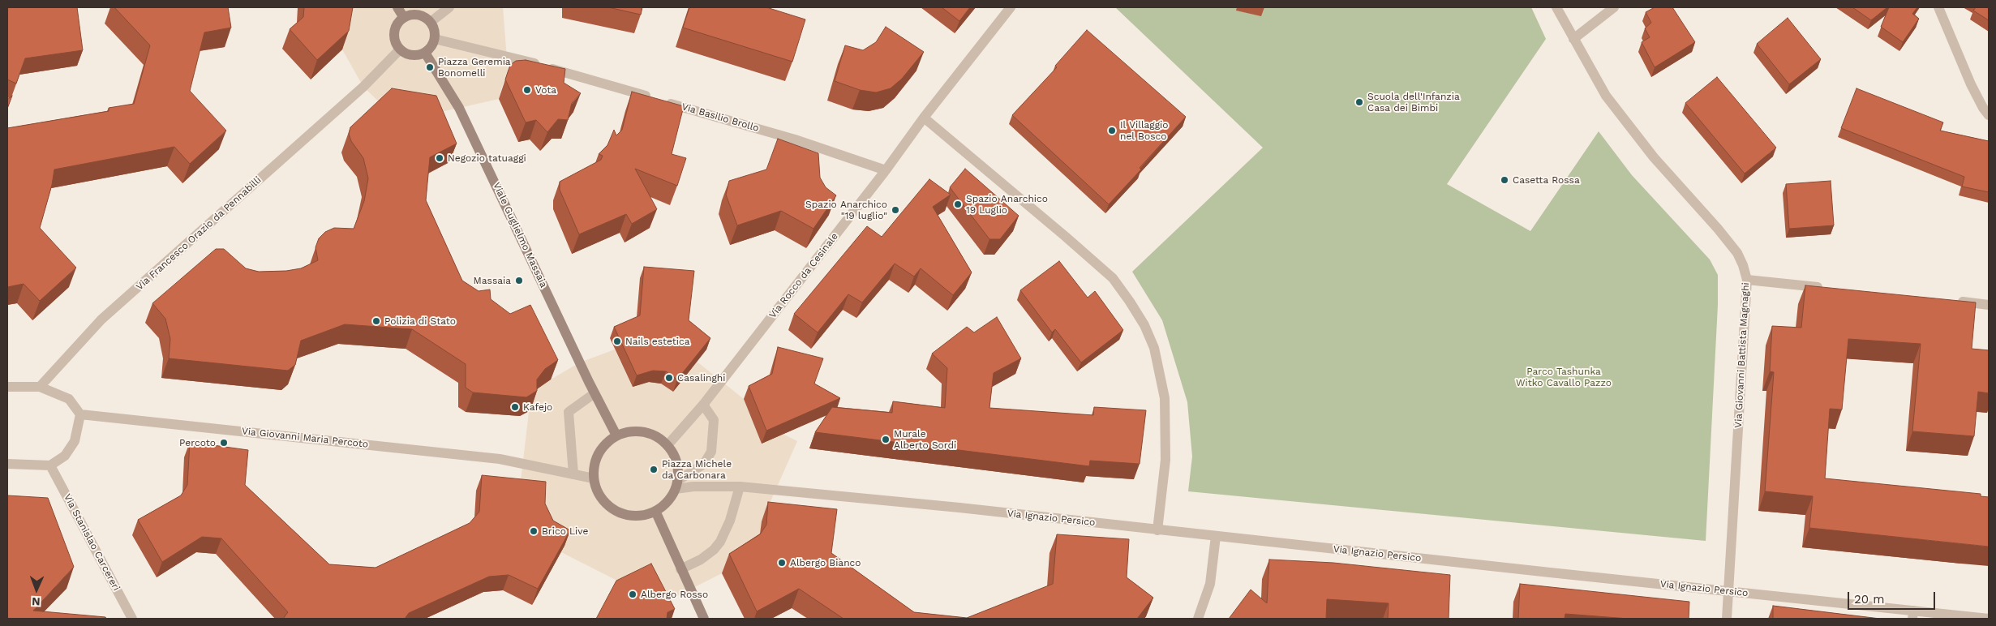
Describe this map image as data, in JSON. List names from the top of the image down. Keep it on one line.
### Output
{"streets":{"street":["Via Basilio Brollo","Via Francesco Orazio da Pennabilli","Viale Guglielmo Massaia","Via Rocco da Cesinale","Via Giovanni Battista Magnaghi","Via Giovanni Maria Percoto","Via Ignazio Persico","Via Stanislao Carcereri"]},"crossings":[["Via Basilio Brollo","Via Francesco Orazio da Pennabilli"],["Via Basilio Brollo","Viale Guglielmo Massaia"],["Via Basilio Brollo","Via Rocco da Cesinale"],["Via Francesco Orazio da Pennabilli","Viale Guglielmo Massaia"],["Via Giovanni Battista Magnaghi","Via Ignazio Persico"]],"parks":["Parco Tashunka Witko Cavallo Pazzo"],"places":["Piazza Geremia Bonomelli","Vota","Scuola dell'Infanzia Casa dei Bimbi","Il Villaggio nel Bosco","Negozio tatuaggi","Casetta Rossa","Spazio Anarchico 19 Luglio","Spazio Anarchico \"19 luglio\"","Massaia","Polizia di Stato","Nails estetica","Casalinghi","Kafejo","Murale Alberto Sordi","Percoto","Piazza Michele da Carbonara","Brico Live","Albergo Bianco","Albergo Rosso"],"scale_bar":"20 m","north":"bottom"}
